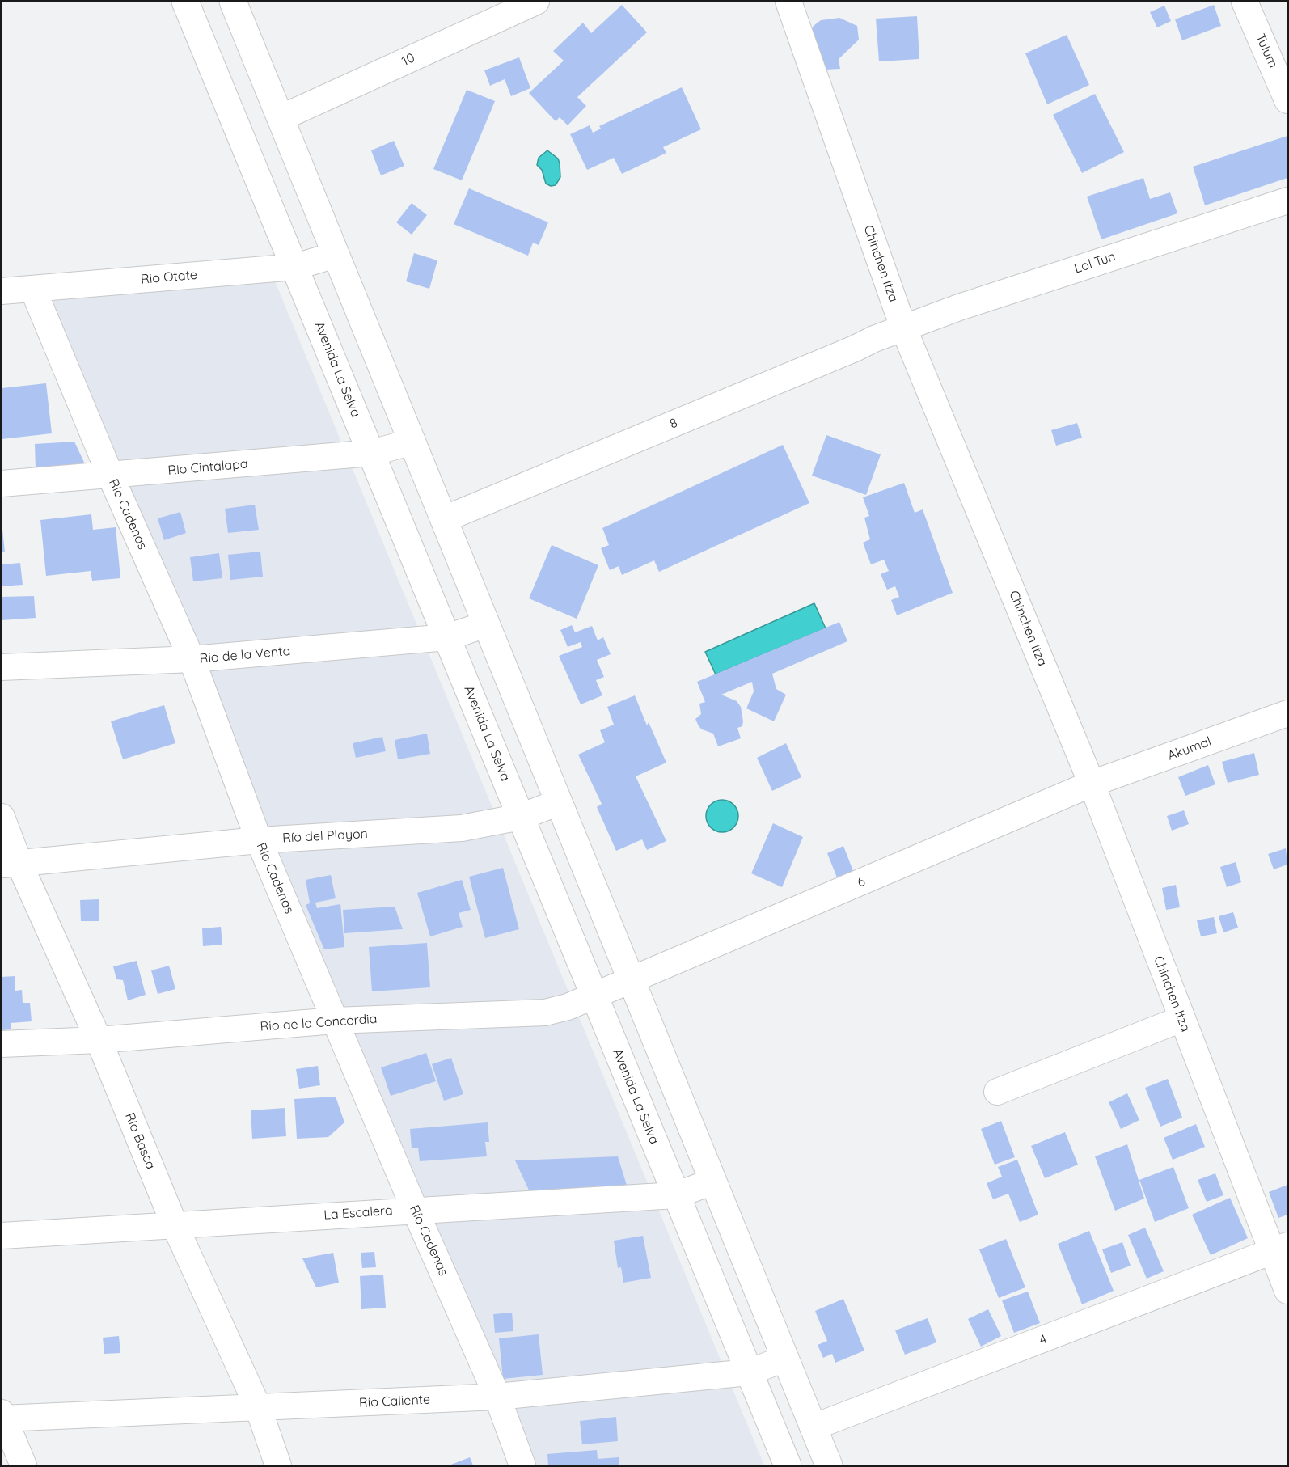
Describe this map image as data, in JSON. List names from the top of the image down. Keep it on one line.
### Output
{"streets":{"street":["Tulum","10","Lol Tun","Chinchen Itza","Rio Otate","Avenida La Selva","8","Rio Cintalapa","Río Cadenas","Rio de la Venta","Akumal","Río del Playon","6","Rio de la Concordia","Río Basca","La Escalera","4","Río Caliente"]},"crossings":[["Lol Tun","Chinchen Itza"],["Lol Tun","8"],["Chinchen Itza","8"],["Chinchen Itza","Akumal"],["Chinchen Itza","6"],["Chinchen Itza","4"],["Rio Otate","Avenida La Selva"],["Rio Otate","Río Cadenas"],["Avenida La Selva","Rio Cintalapa"],["Avenida La Selva","Rio de la Venta"],["Avenida La Selva","Río del Playon"],["Avenida La Selva","Rio de la Concordia"],["Avenida La Selva","La Escalera"],["Avenida La Selva","Río Caliente"],["Rio Cintalapa","Río Cadenas"],["Río Cadenas","Rio de la Venta"],["Río Cadenas","Río del Playon"],["Río Cadenas","Rio de la Concordia"],["Río Cadenas","La Escalera"],["Río Cadenas","Río Caliente"],["Akumal","6"],["Río del Playon","Río Basca"],["6","Rio de la Concordia"],["Rio de la Concordia","Río Basca"],["Río Basca","La Escalera"],["Río Basca","Río Caliente"]]}
